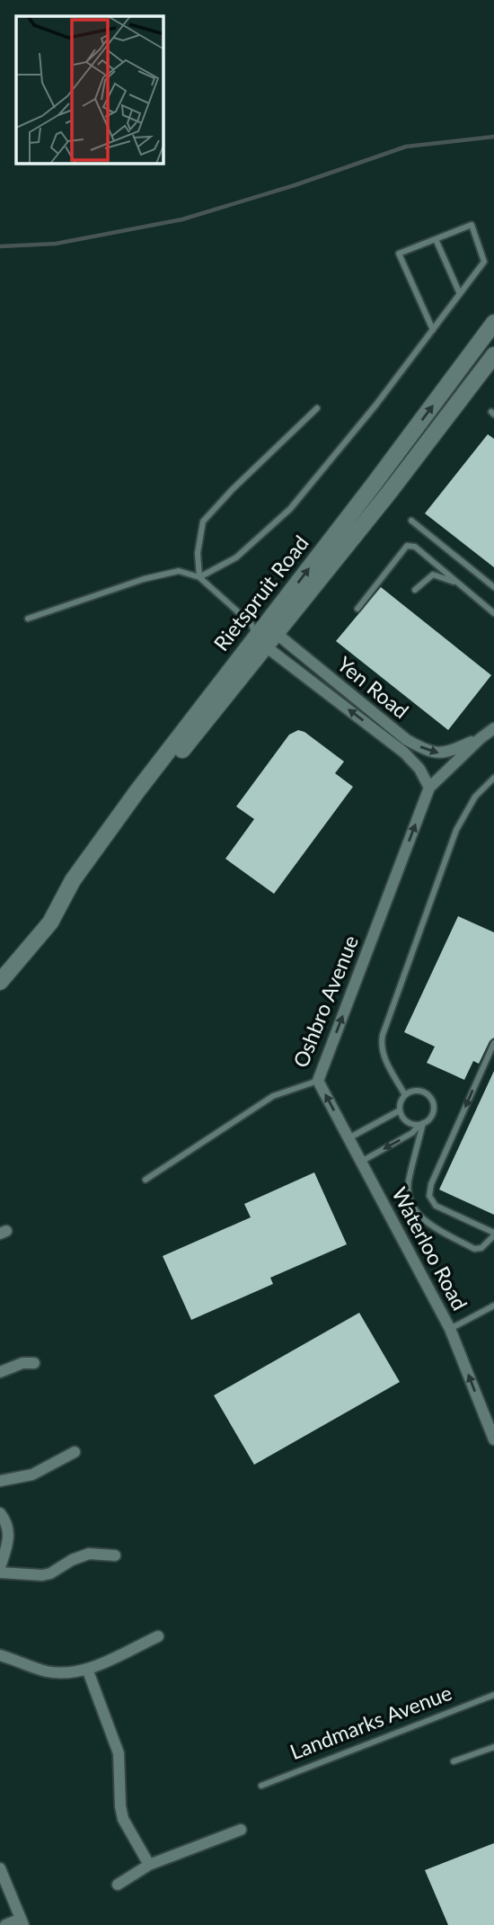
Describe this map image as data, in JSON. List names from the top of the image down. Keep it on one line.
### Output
{"streets":{"street":["Rietspruit Road","Yen Road","Oshbro Avenue","Waterloo Road"],"lane":["Landmarks Avenue"]},"crossings":[["Rietspruit Road","Yen Road"],["Yen Road","Oshbro Avenue"],["Oshbro Avenue","Waterloo Road"]],"one_way":["Oshbro Avenue","Waterloo Road"]}
